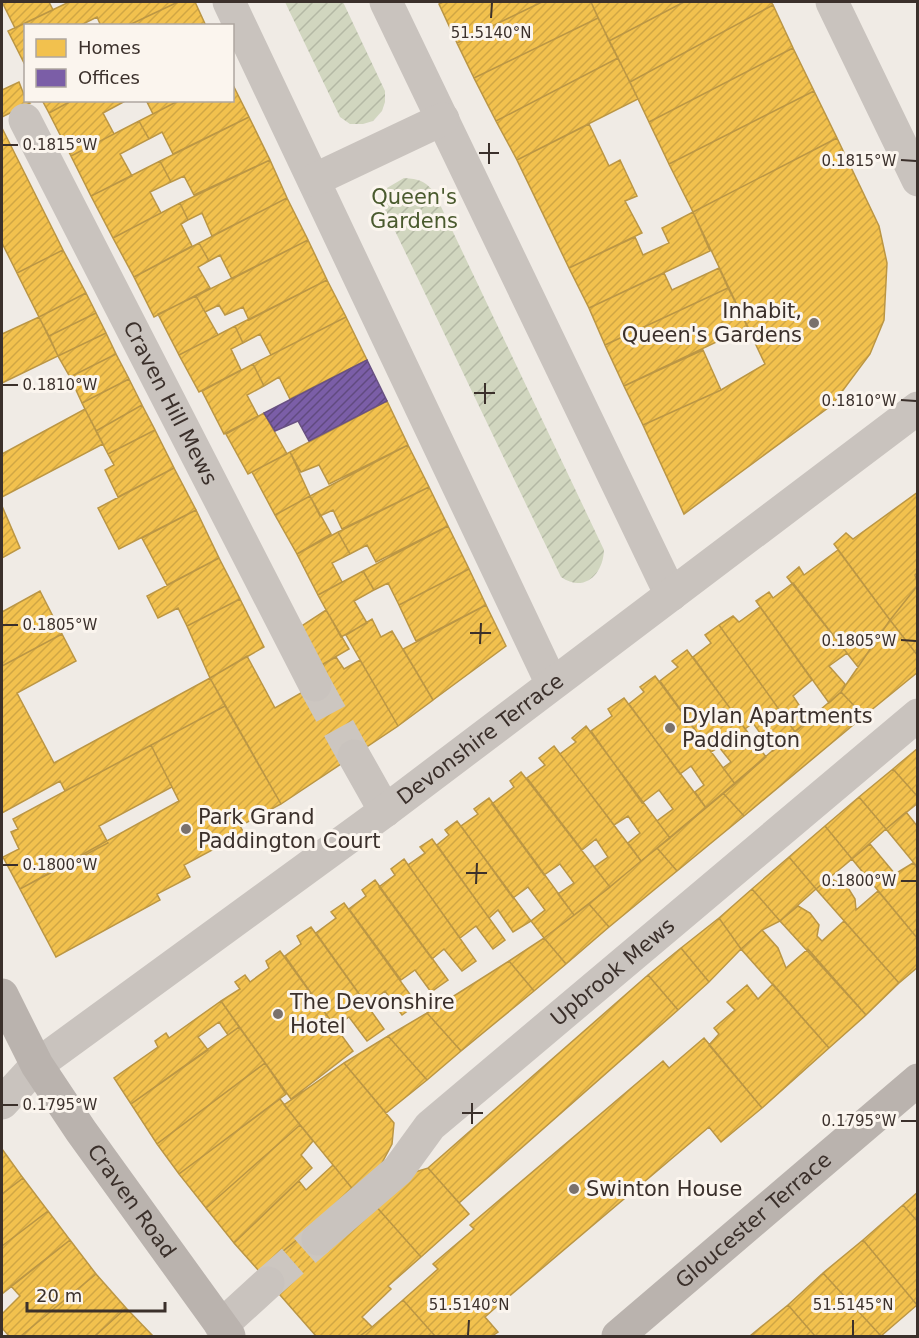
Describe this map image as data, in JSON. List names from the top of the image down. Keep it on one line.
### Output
{"streets":{"main road":["Craven Road","Gloucester Terrace"],"street":["Craven Hill Mews","Devonshire Terrace","Upbrook Mews"]},"crossings":[["Devonshire Terrace","Craven Road"]],"parks":["Queen's Gardens"],"places":["Inhabit, Queen's Gardens","Dylan Apartments Paddington","Park Grand Paddington Court","The Devonshire Hotel","Swinton House"],"legend":["Homes","Offices"],"scale_bar":"20 m","coordinates":["51.5140°N","0.1815°W","0.1810°W","0.1805°W","0.1800°W","0.1795°W","51.5145°N"]}
